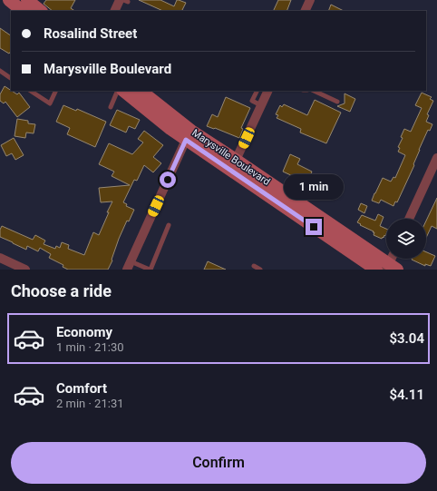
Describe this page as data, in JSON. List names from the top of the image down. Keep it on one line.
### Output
{"streets":{"main road":["Marysville Boulevard"]},"page":{"banner":["Rosalind Street","Marysville Boulevard"],"bubble":"1 min","heading":"Choose a ride","list":[{"name":"Economy","note":"1 min · 21:30","value":"$3.04"},{"name":"Comfort","note":"2 min · 21:31","value":"$4.11"}],"buttons":"Confirm"}}
